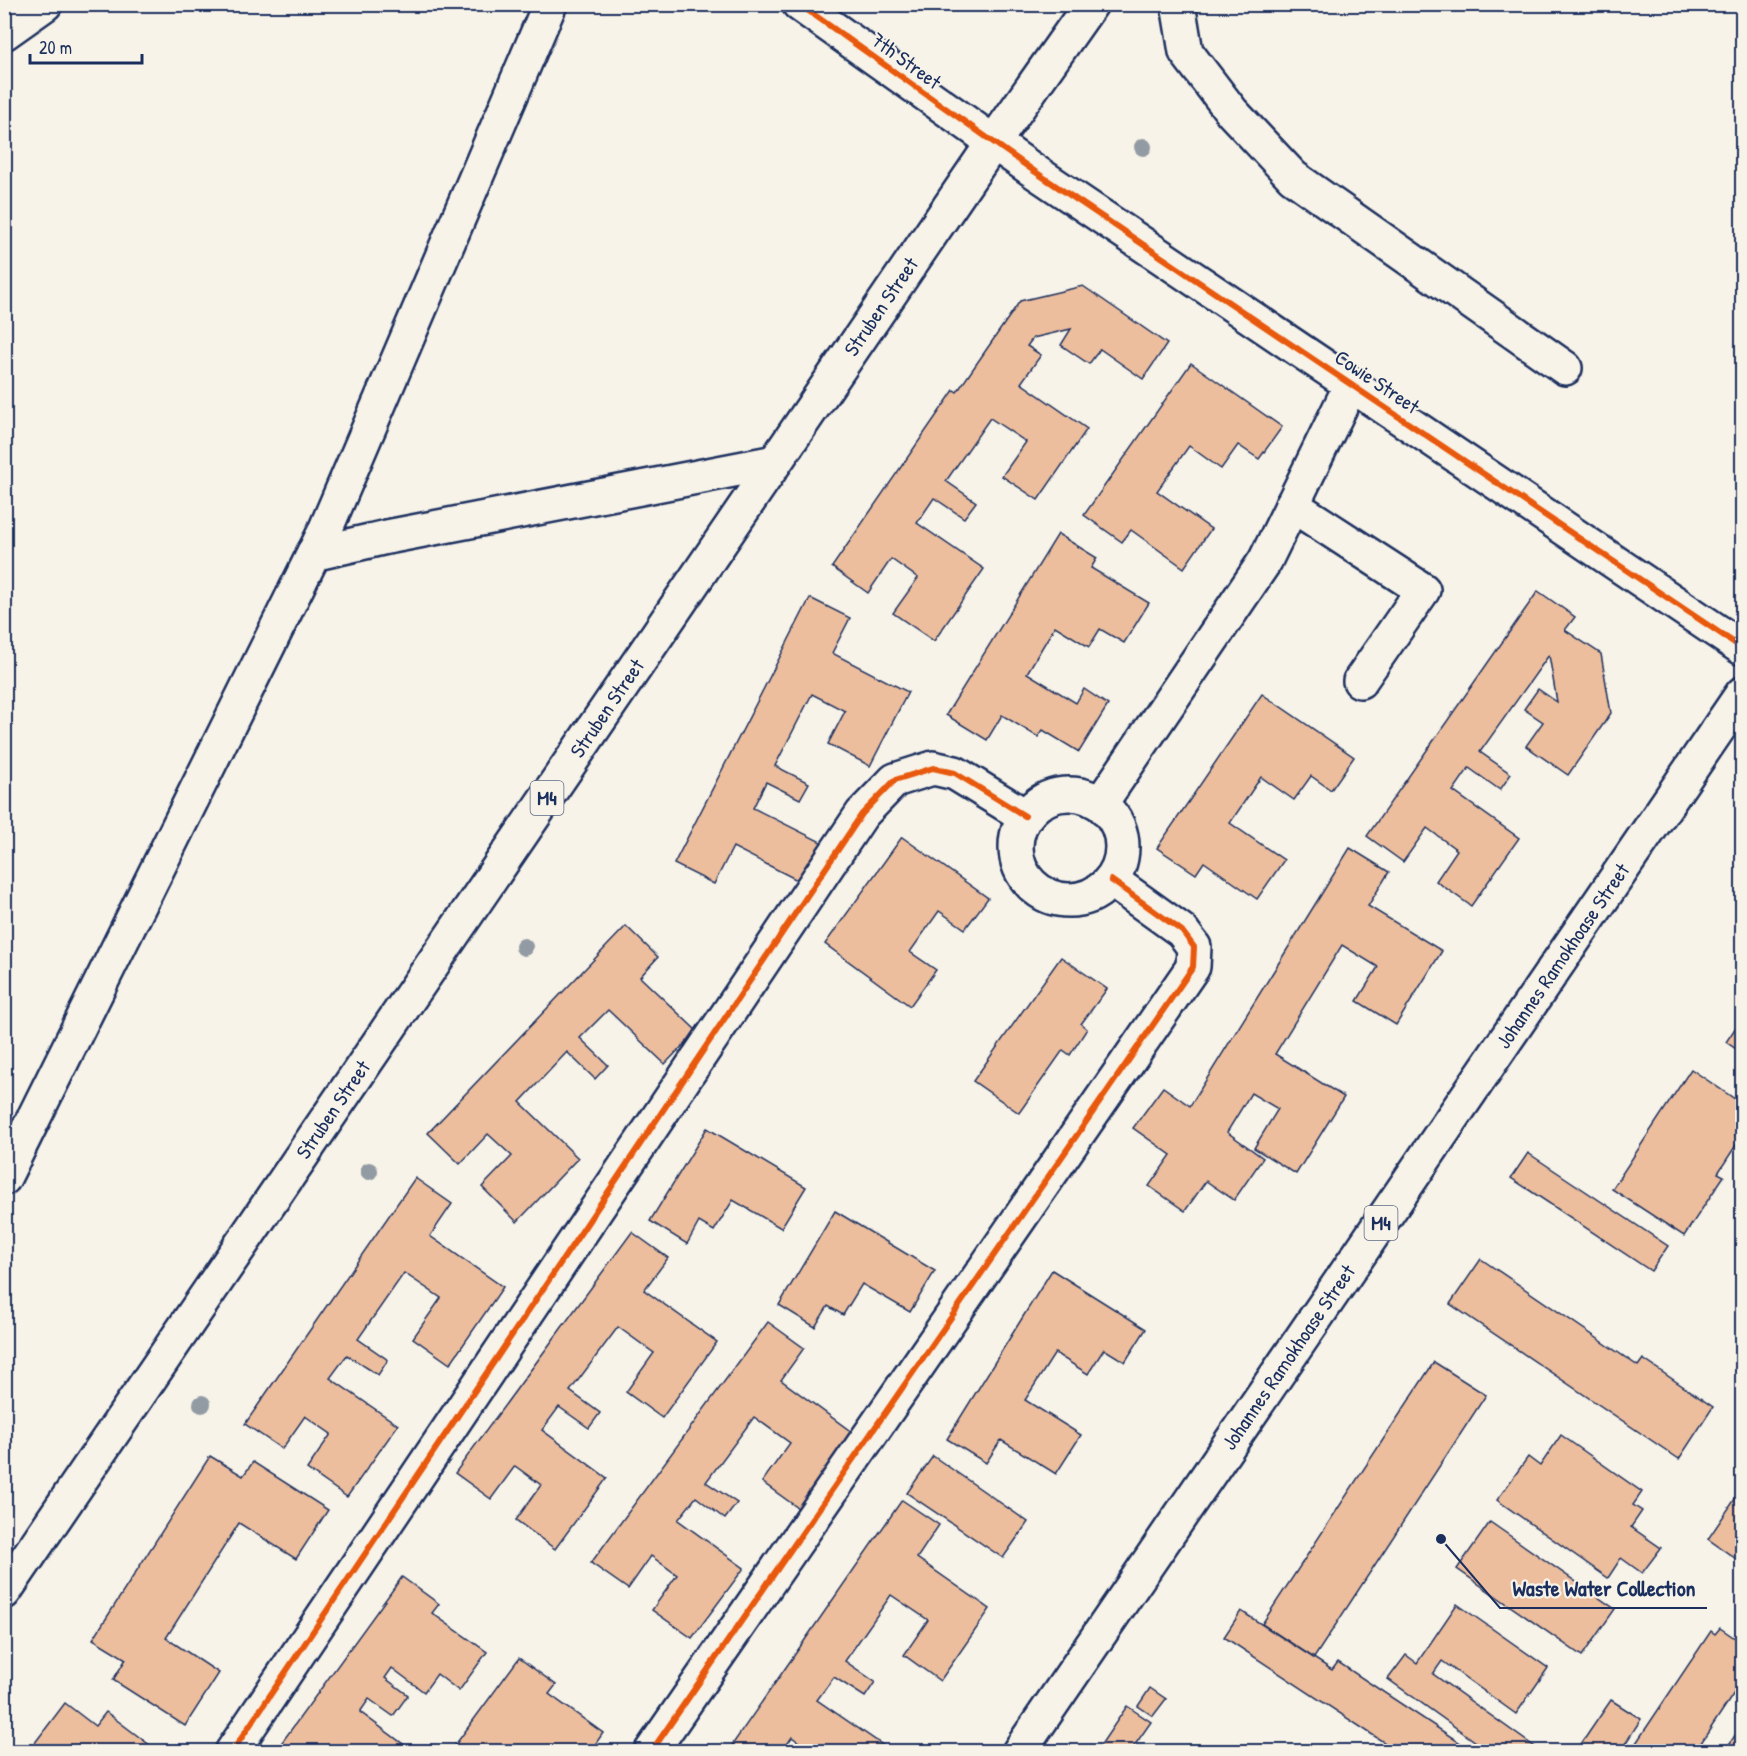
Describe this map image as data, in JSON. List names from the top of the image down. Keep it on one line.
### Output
{"streets":{"street":["7th Street","Struben Street","Cowie Street","M4","Johannes Ramokhoase Street"]},"crossings":[["7th Street","Struben Street"],["7th Street","Cowie Street"],["Struben Street","Cowie Street"]],"places":["Waste Water Collection"],"scale_bar":"20 m"}
